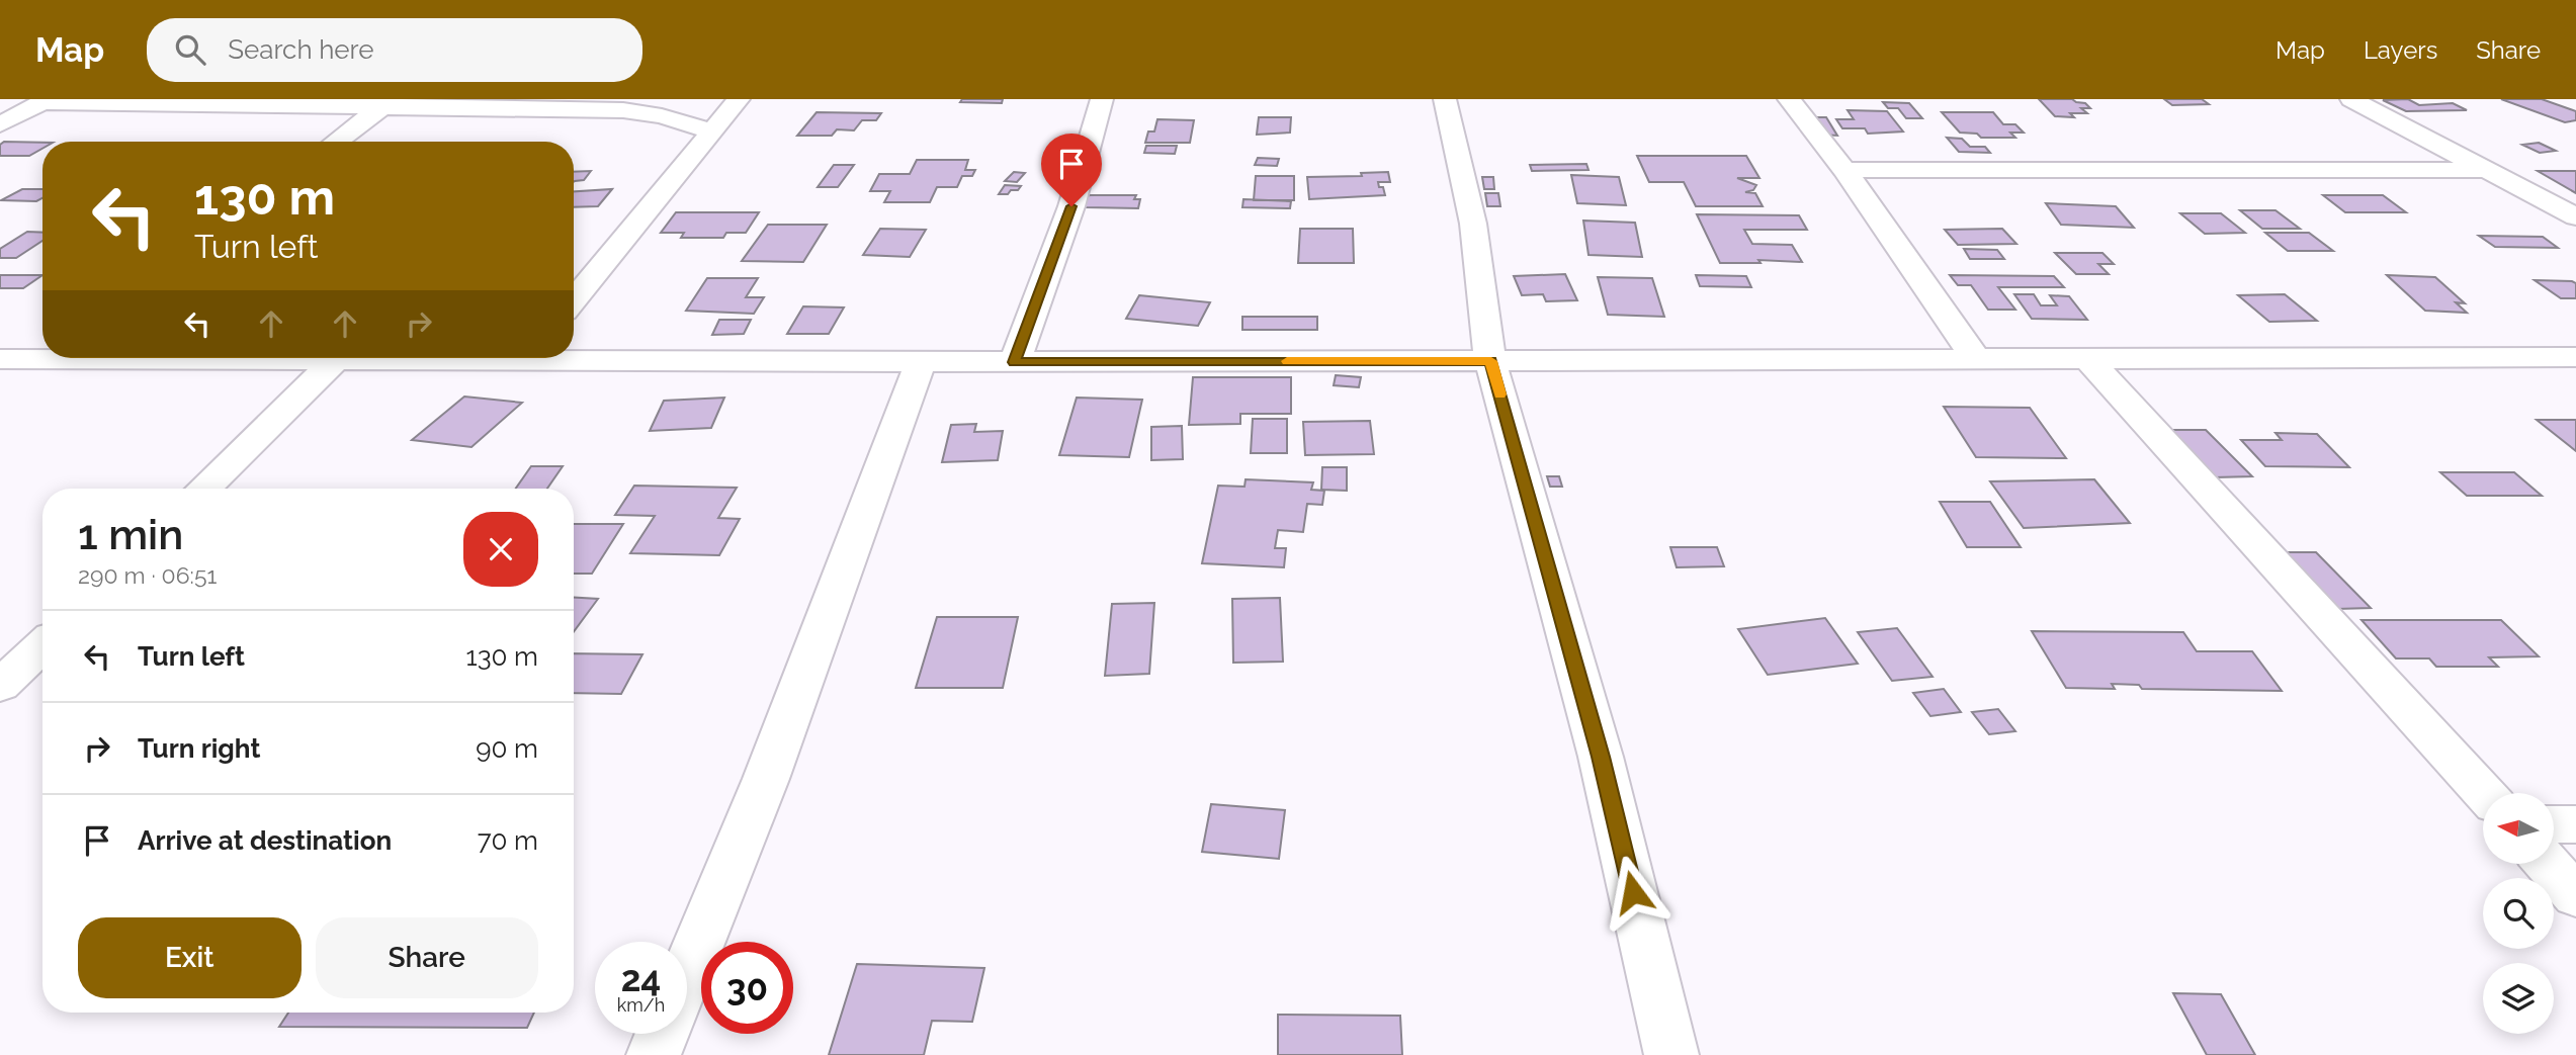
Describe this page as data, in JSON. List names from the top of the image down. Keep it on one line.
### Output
{"north":"left","page":{"header":"Map","search":"Search here","nav":["Map","Layers","Share"],"turn":["130 m","Turn left"],"heading":["1 min","290 m · 06:51"],"list":[{"name":"Turn left","value":"130 m"},{"name":"Turn right","value":"90 m"},{"name":"Arrive at destination","value":"70 m"}],"buttons":["Exit","Share"],"speed":"24 km/h","limit":"30"}}
